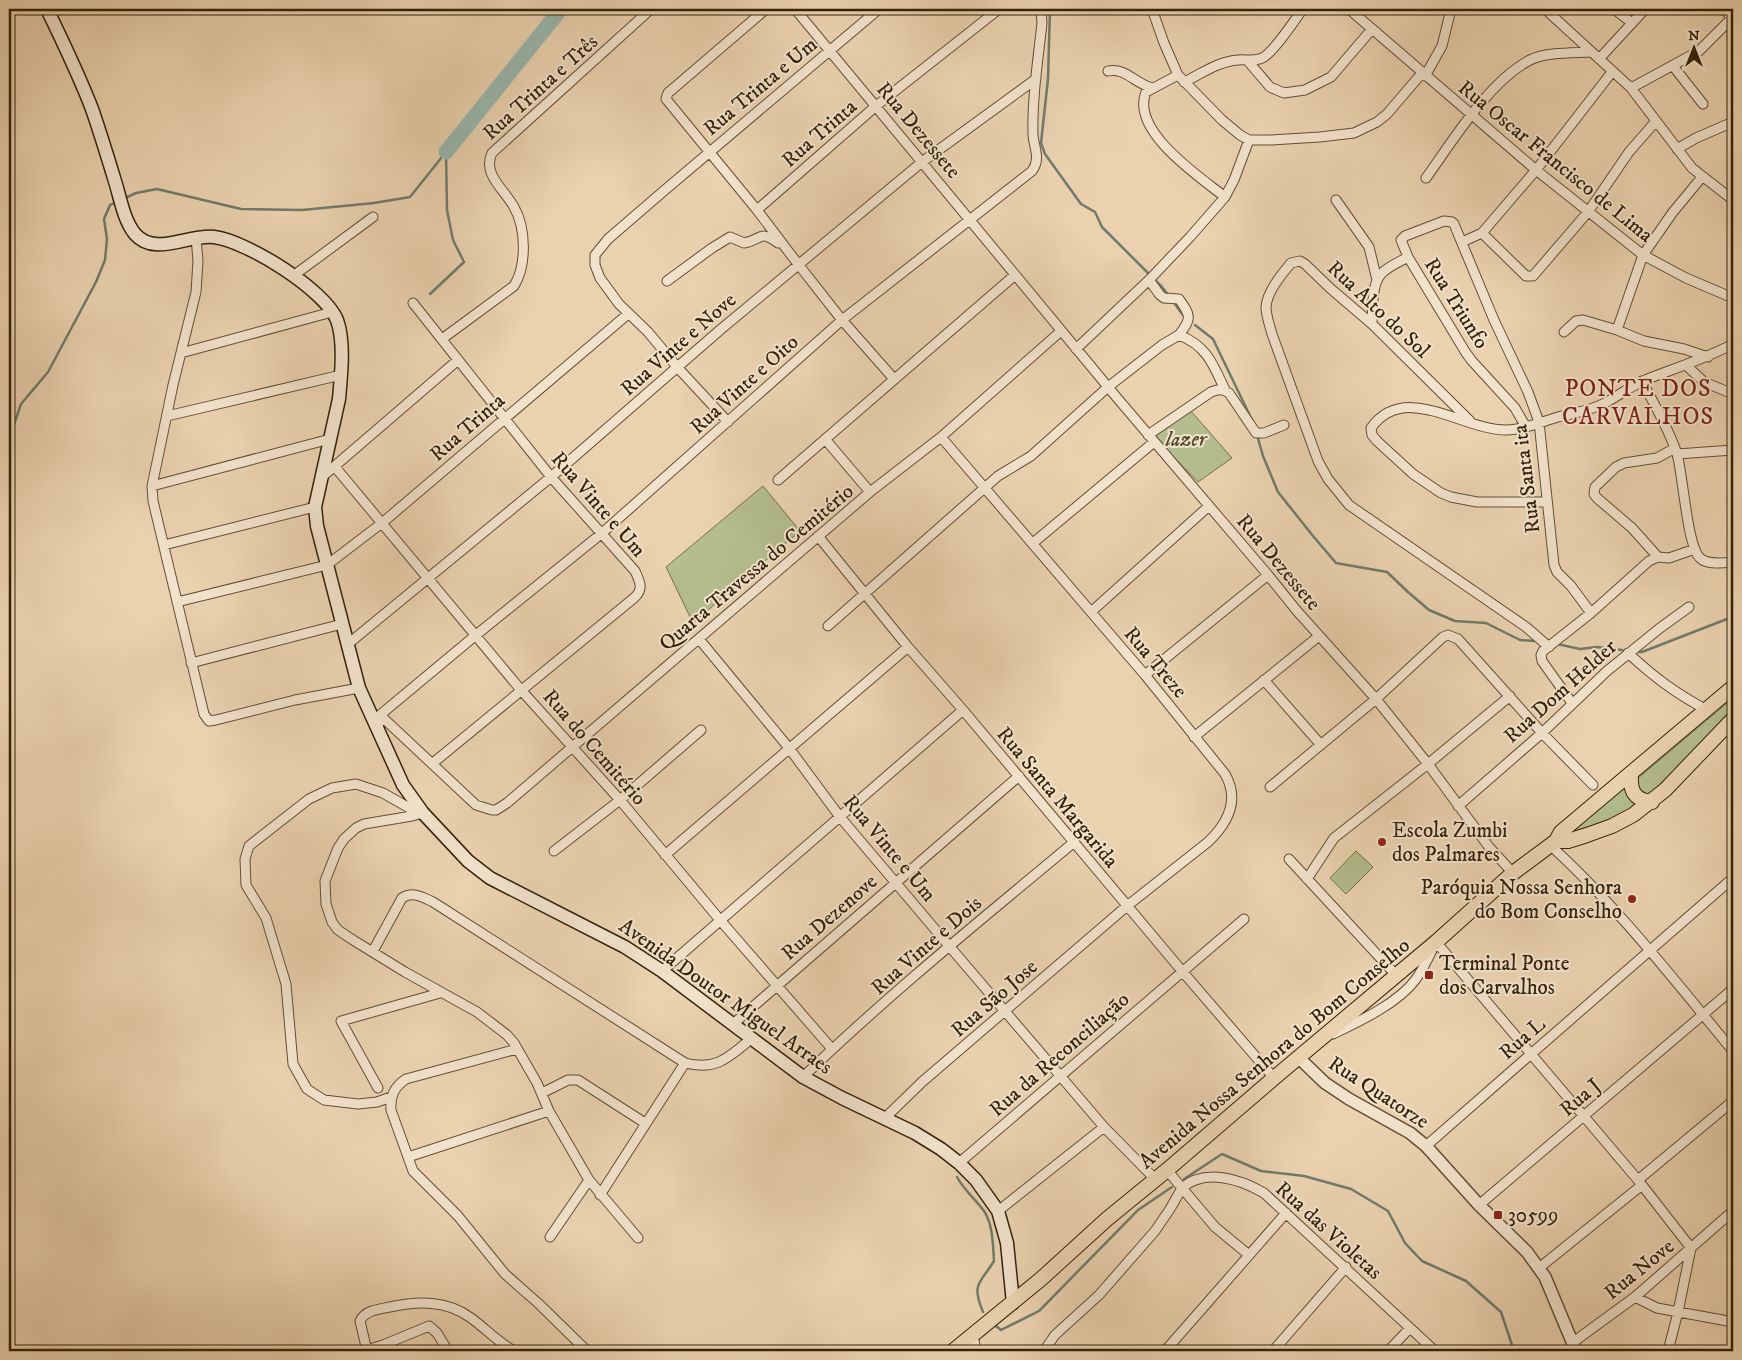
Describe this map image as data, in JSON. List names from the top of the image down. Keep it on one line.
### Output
{"streets":{"main road":["Avenida Doutor Miguel Arraes","Avenida Nossa Senhora do Bom Conselho"],"street":["Rua Trinta e Um","Rua Trinta e Três","Rua Dezessete","Rua Trinta","Rua Oscar Francisco de Lima","Rua Triunfo","Rua Alto do Sol","Rua Vinte e Nove","Rua Vinte e Oito","Rua Santa ita","Rua Vinte e Um","Quarta Travessa do Cemitério","Rua Treze","Rua Dom Helder","Rua do Cemitério","Rua Santa Margarida","Rua Dezenove","Rua Vinte e Dois","Rua São Jose","Rua L","Rua da Reconciliação","Rua Quatorze","Rua J","Rua das Violetas","Rua Nove"]},"crossings":[["Rua Trinta e Um","Rua Dezessete"],["Rua Trinta e Três","Rua Vinte e Um"],["Rua Dezessete","Rua Trinta"],["Rua Dezessete","Rua Vinte e Nove"],["Rua Dezessete","Rua Vinte e Oito"],["Rua Dezessete","Quarta Travessa do Cemitério"],["Rua Dezessete","Rua Dom Helder"],["Rua Dezessete","Avenida Nossa Senhora do Bom Conselho"],["Rua Trinta","Rua Vinte e Um"],["Rua Trinta","Rua do Cemitério"],["Rua Trinta","Avenida Doutor Miguel Arraes"],["Rua Triunfo","Rua Santa ita"],["Rua Vinte e Nove","Rua Vinte e Oito"],["Rua Vinte e Nove","Rua Vinte e Um"],["Rua Vinte e Nove","Rua do Cemitério"],["Rua Vinte e Nove","Avenida Doutor Miguel Arraes"],["Rua Vinte e Oito","Rua Vinte e Um"],["Rua Vinte e Oito","Rua do Cemitério"],["Rua Vinte e Um","Quarta Travessa do Cemitério"],["Rua Vinte e Um","Rua do Cemitério"],["Rua Vinte e Um","Rua Dezenove"],["Rua Vinte e Um","Rua Vinte e Dois"],["Rua Vinte e Um","Rua São Jose"],["Rua Vinte e Um","Avenida Nossa Senhora do Bom Conselho"],["Rua Vinte e Um","Rua da Reconciliação"],["Quarta Travessa do Cemitério","Rua Treze"],["Quarta Travessa do Cemitério","Rua do Cemitério"],["Quarta Travessa do Cemitério","Rua Santa Margarida"],["Rua Treze","Rua Santa Margarida"],["Rua Treze","Rua São Jose"],["Rua do Cemitério","Rua Dezenove"],["Rua do Cemitério","Rua Vinte e Dois"],["Rua Santa Margarida","Rua Dezenove"],["Rua Santa Margarida","Rua Vinte e Dois"],["Rua Santa Margarida","Rua São Jose"],["Rua Santa Margarida","Avenida Nossa Senhora do Bom Conselho"],["Rua Santa Margarida","Rua da Reconciliação"],["Rua Dezenove","Avenida Doutor Miguel Arraes"],["Rua Vinte e Dois","Avenida Doutor Miguel Arraes"],["Avenida Doutor Miguel Arraes","Rua São Jose"],["Avenida Doutor Miguel Arraes","Avenida Nossa Senhora do Bom Conselho"],["Avenida Doutor Miguel Arraes","Rua da Reconciliação"],["Rua L","Rua Quatorze"],["Avenida Nossa Senhora do Bom Conselho","Rua Quatorze"],["Rua Quatorze","Rua J"],["Rua Quatorze","Rua Nove"]],"districts":["PONTE DOS CARVALHOS"],"parks":["lazer"],"places":{"other":["Escola Zumbi dos Palmares","Paróquia Nossa Senhora do Bom Conselho"],"transit":["Terminal Ponte dos Carvalhos","30599"]},"north":"top"}
